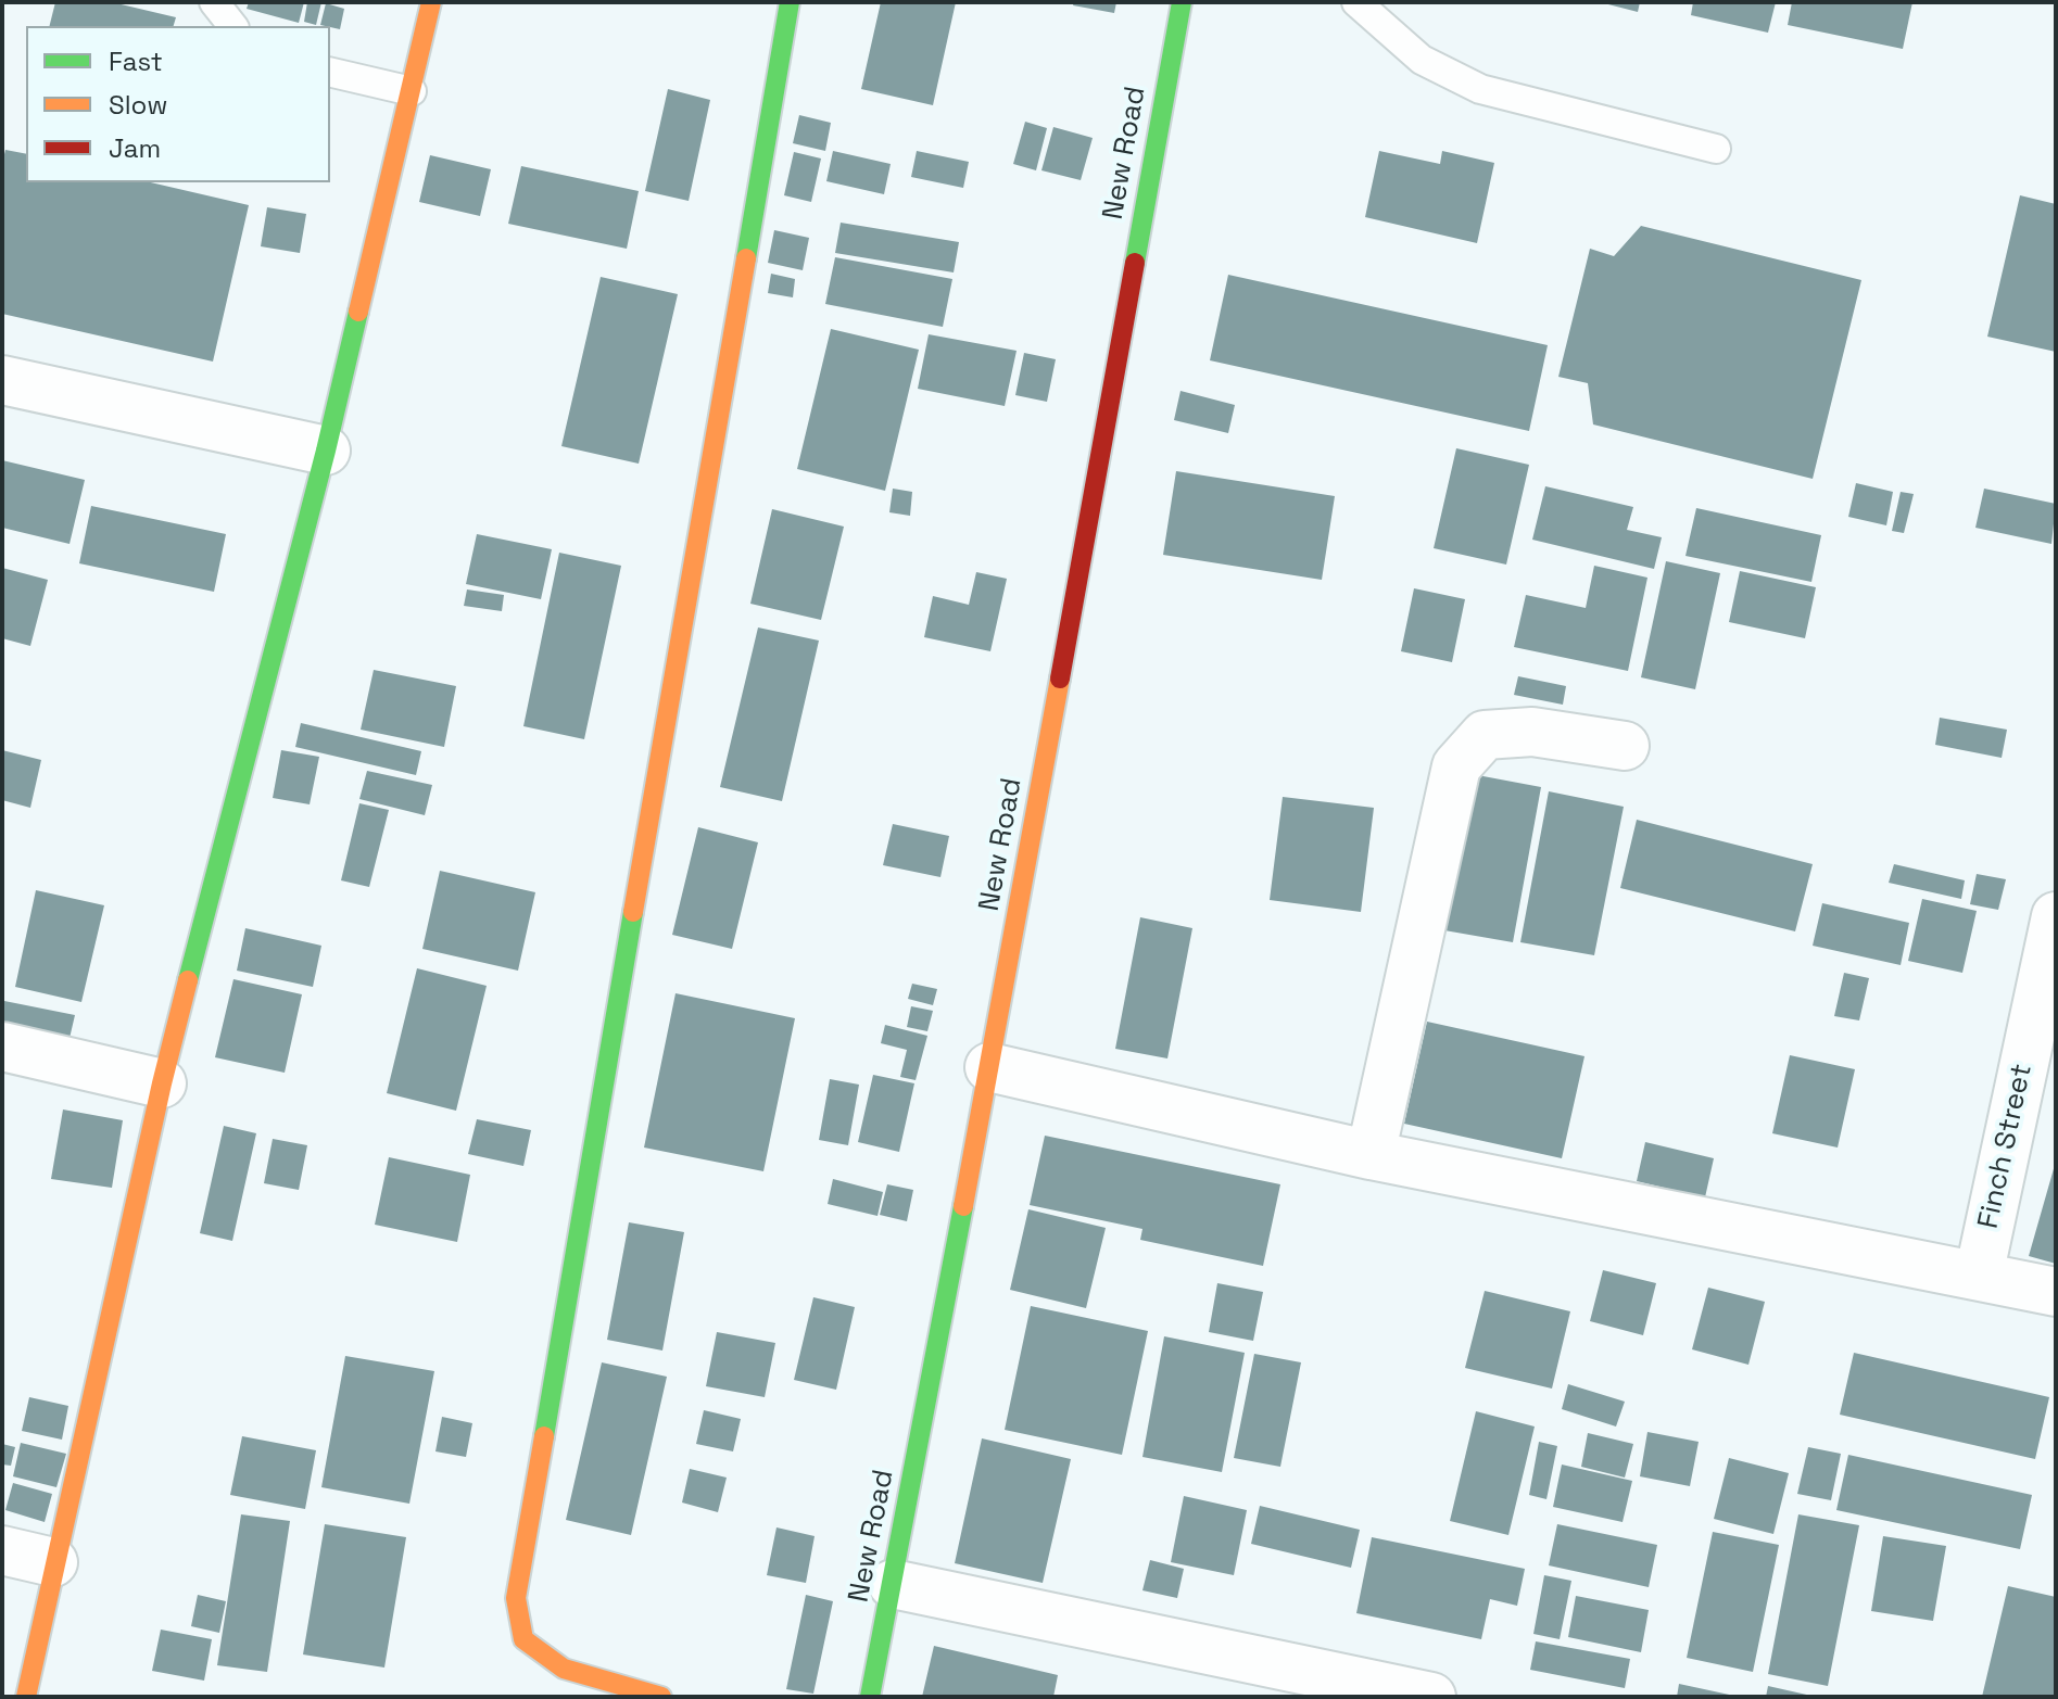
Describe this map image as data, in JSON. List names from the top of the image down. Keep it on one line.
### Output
{"streets":{"street":["New Road","Finch Street"]},"legend":["Fast","Slow","Jam"]}
